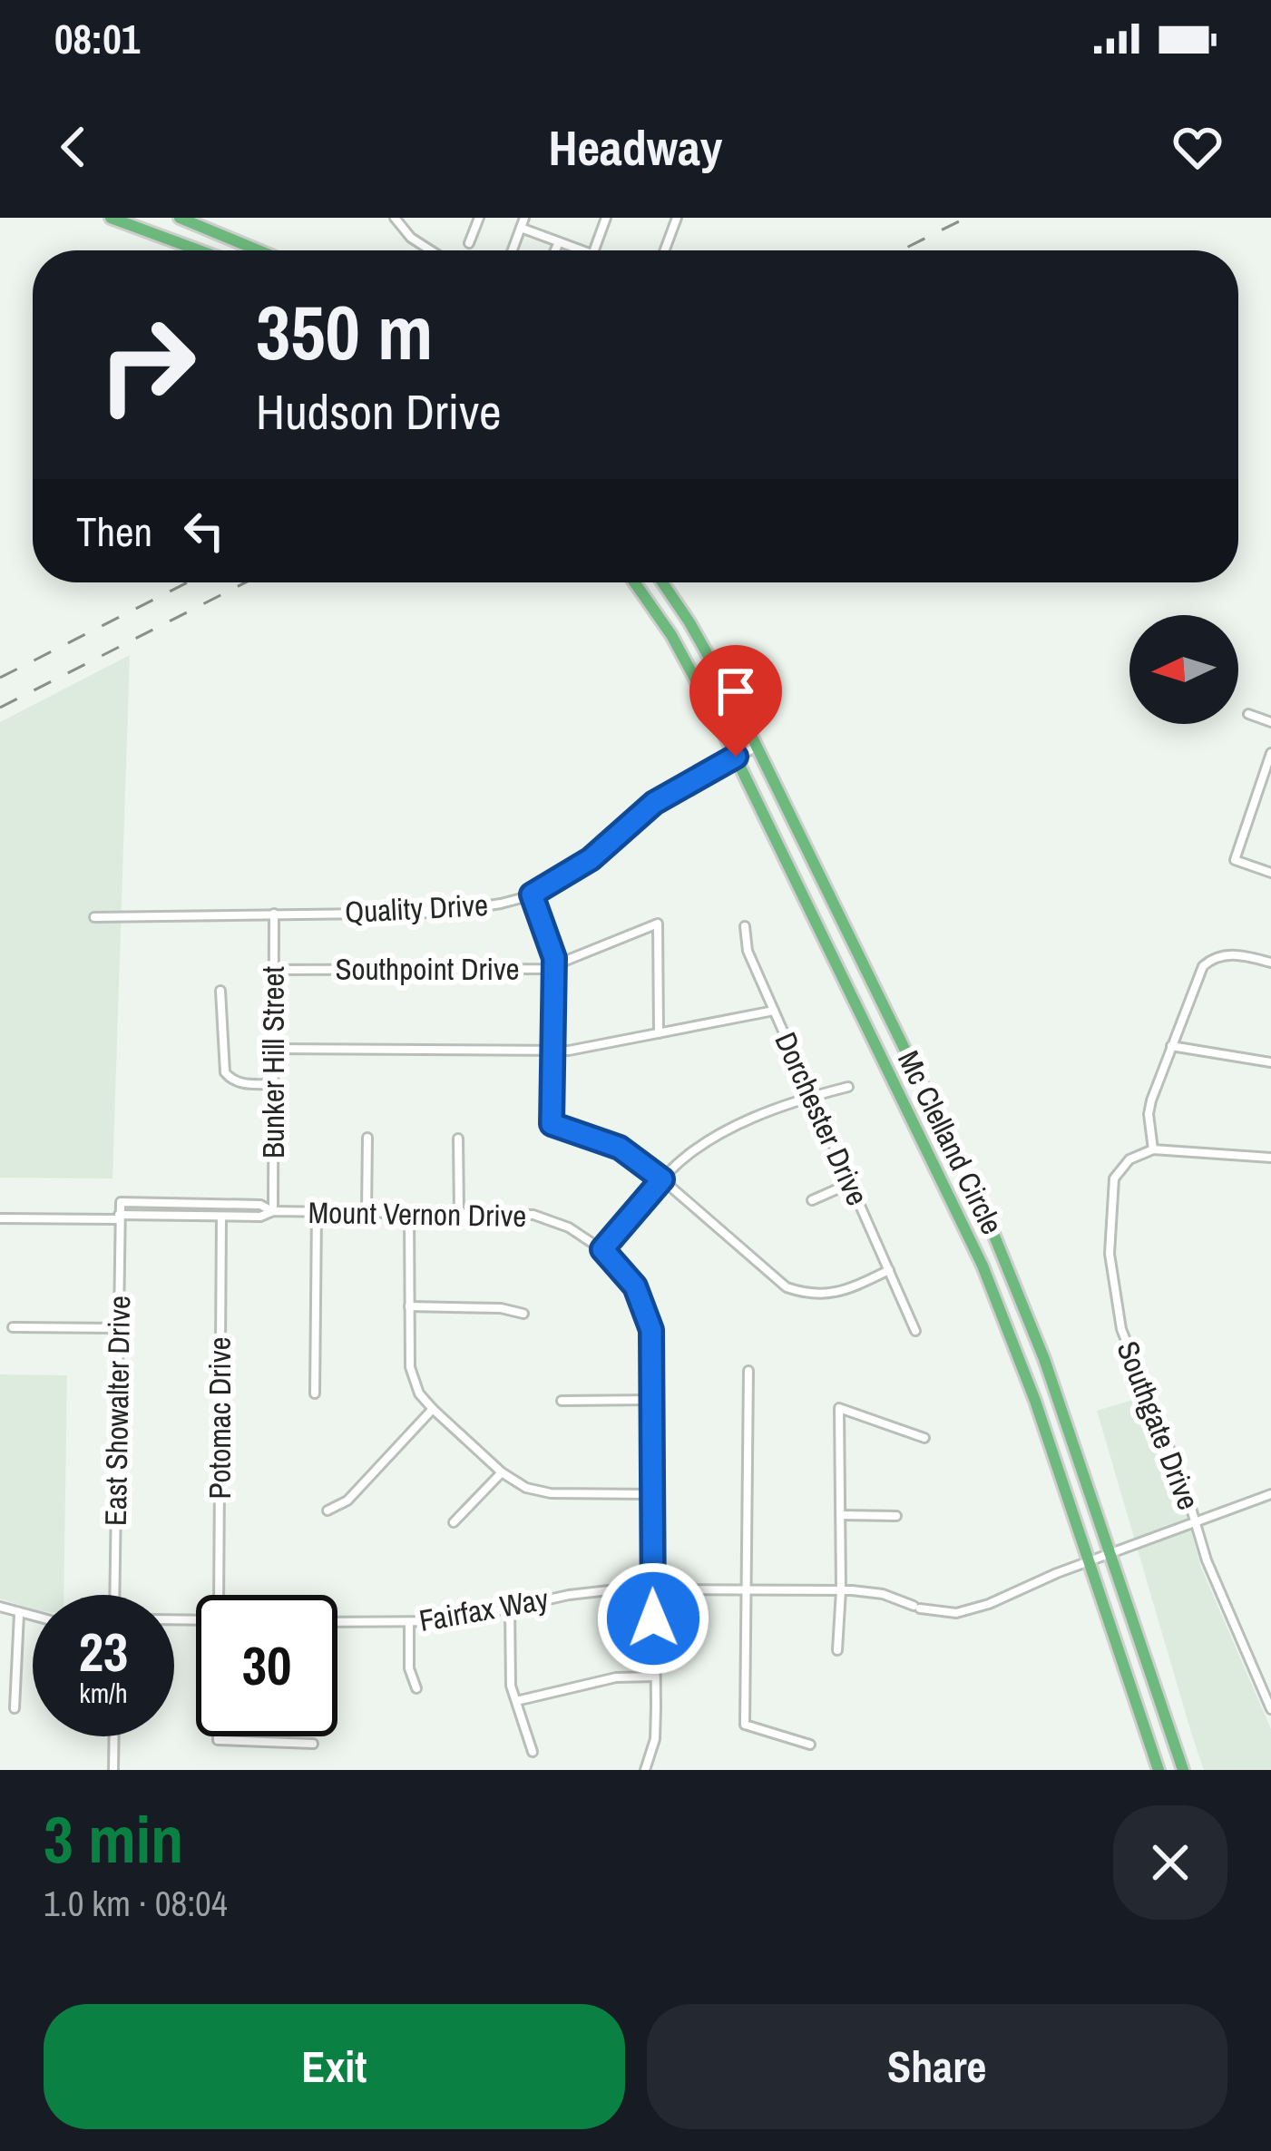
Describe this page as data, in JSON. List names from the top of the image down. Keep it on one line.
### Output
{"streets":{"highway":["Mc Clelland Circle"],"street":["Quality Drive","Southpoint Drive","Bunker Hill Street","Dorchester Drive","Mount Vernon Drive","East Showalter Drive","Potomac Drive","Southgate Drive","Fairfax Way"]},"crossings":[["Quality Drive","Bunker Hill Street"],["Quality Drive","Mc Clelland Circle"],["Southpoint Drive","Bunker Hill Street"],["Southpoint Drive","Dorchester Drive"],["Bunker Hill Street","Dorchester Drive"],["Bunker Hill Street","Mount Vernon Drive"],["Mc Clelland Circle","Fairfax Way"],["Mount Vernon Drive","East Showalter Drive"],["Mount Vernon Drive","Potomac Drive"],["Mount Vernon Drive","Fairfax Way"]],"north":"left","page":{"status":"08:01","header":"Headway","turn":["350 m","Hudson Drive"],"then":"Then","speed":"23 km/h","limit":"30","heading":["3 min","1.0 km · 08:04"],"buttons":["Exit","Share"]}}
